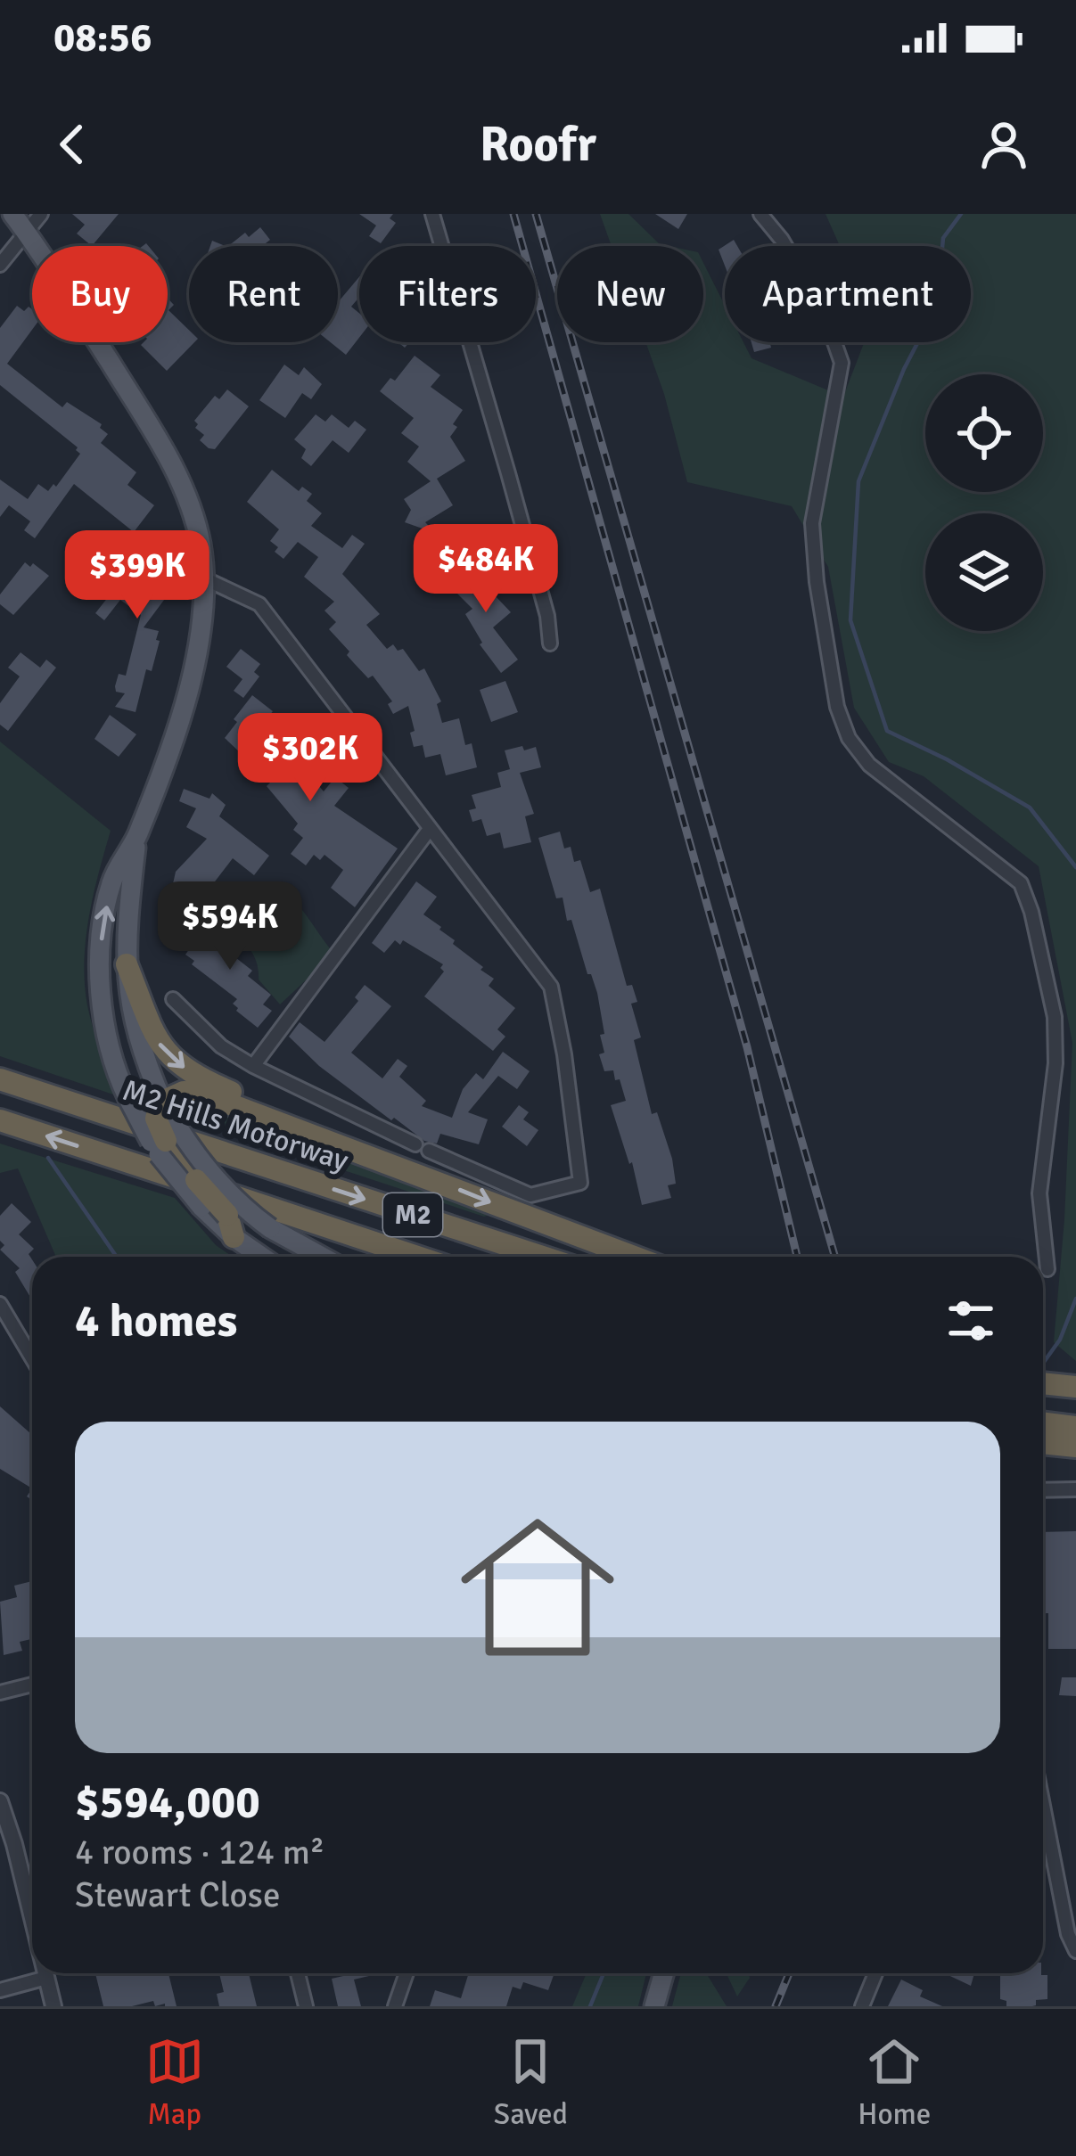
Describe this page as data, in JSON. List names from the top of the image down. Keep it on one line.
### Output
{"streets":{"highway":["M2 Hills Motorway","M2"]},"page":{"status":"08:56","header":"Roofr","chip":["Buy","Rent","Filters","New","Apartment"],"price":["$484K","$399K","$302K","$594K"],"heading":"4 homes","list":[{"name":"$594,000","note":"4 rooms · 124 m² · Stewart Close"}],"tabs":["Map","Saved","Home"]}}
